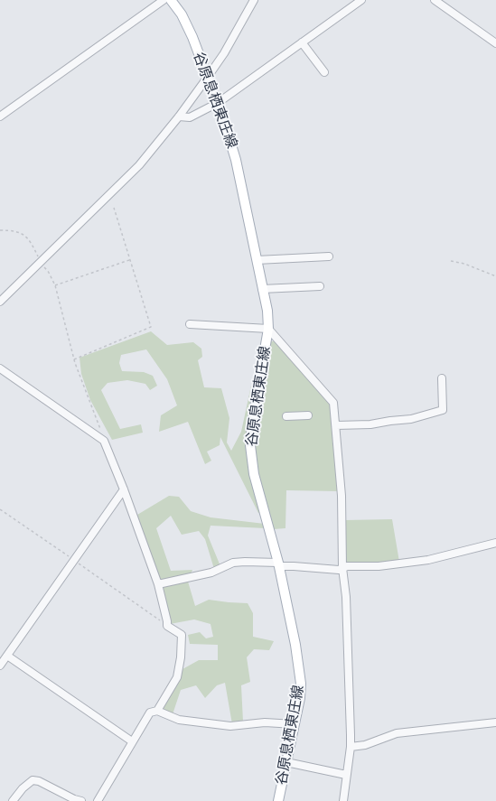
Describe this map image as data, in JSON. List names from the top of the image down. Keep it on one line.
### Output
{"streets":{"main road":["谷原息栖東庄線"]}}
